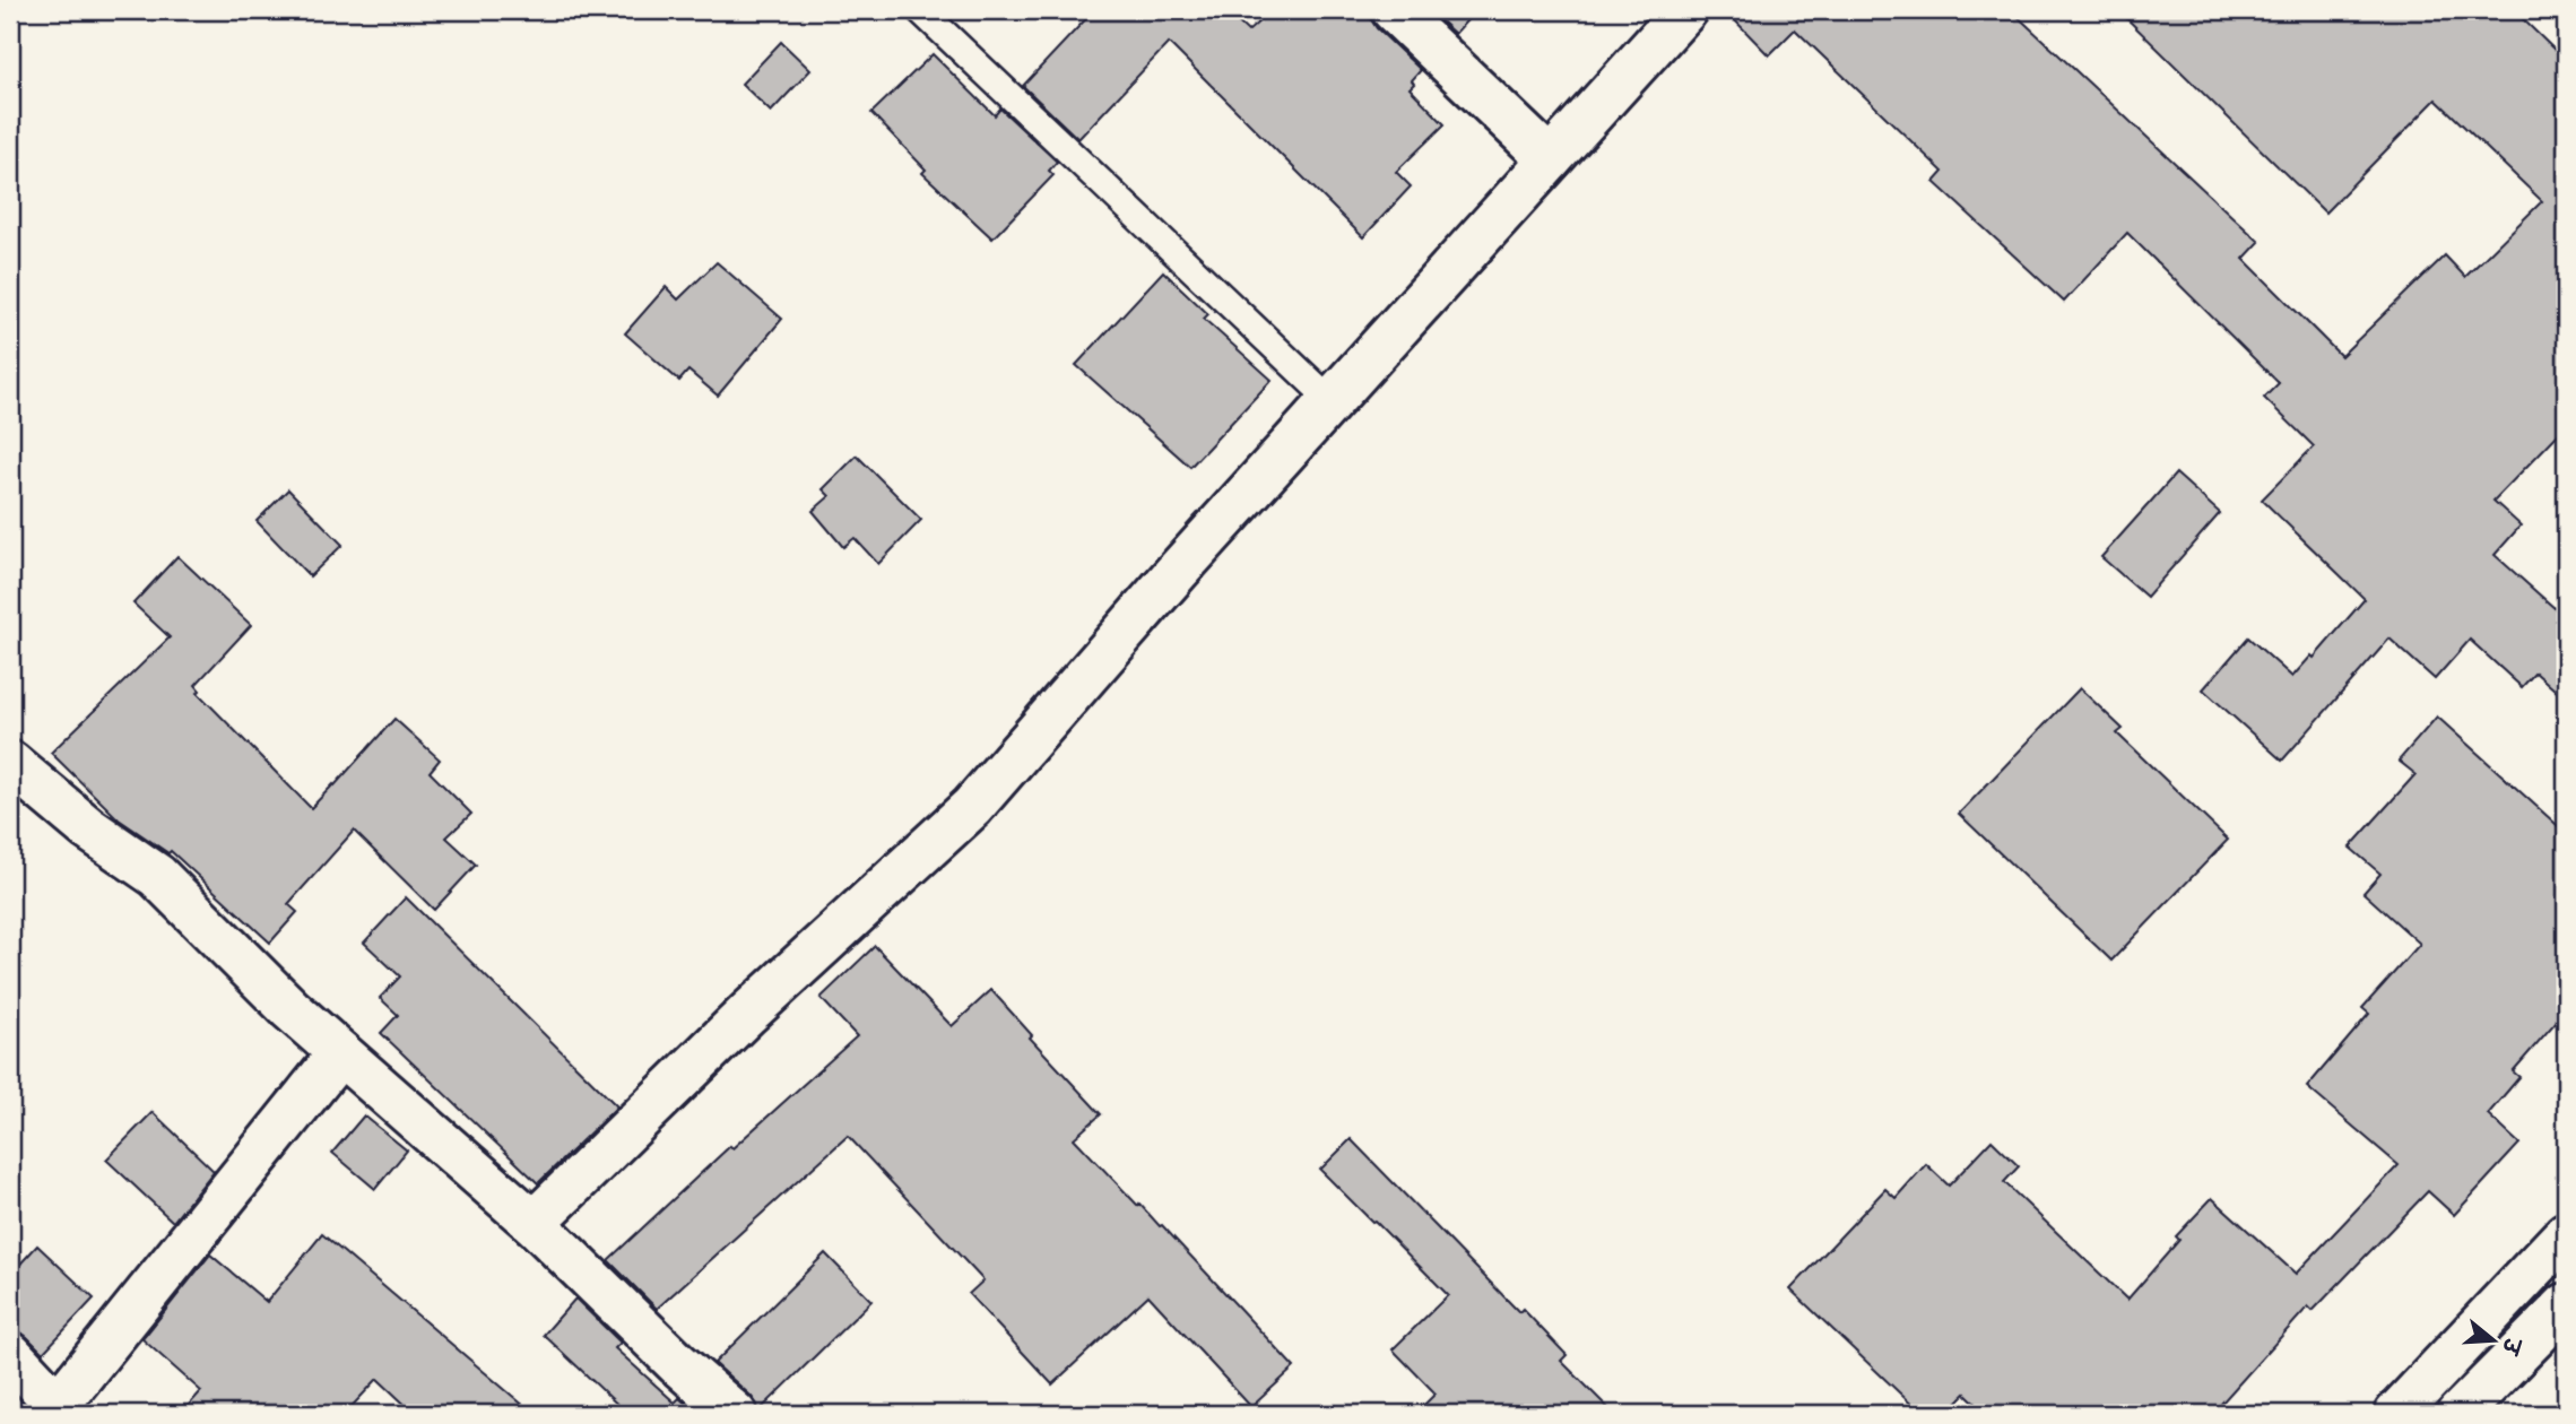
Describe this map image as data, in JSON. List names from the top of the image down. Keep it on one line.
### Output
{"north":"right"}
